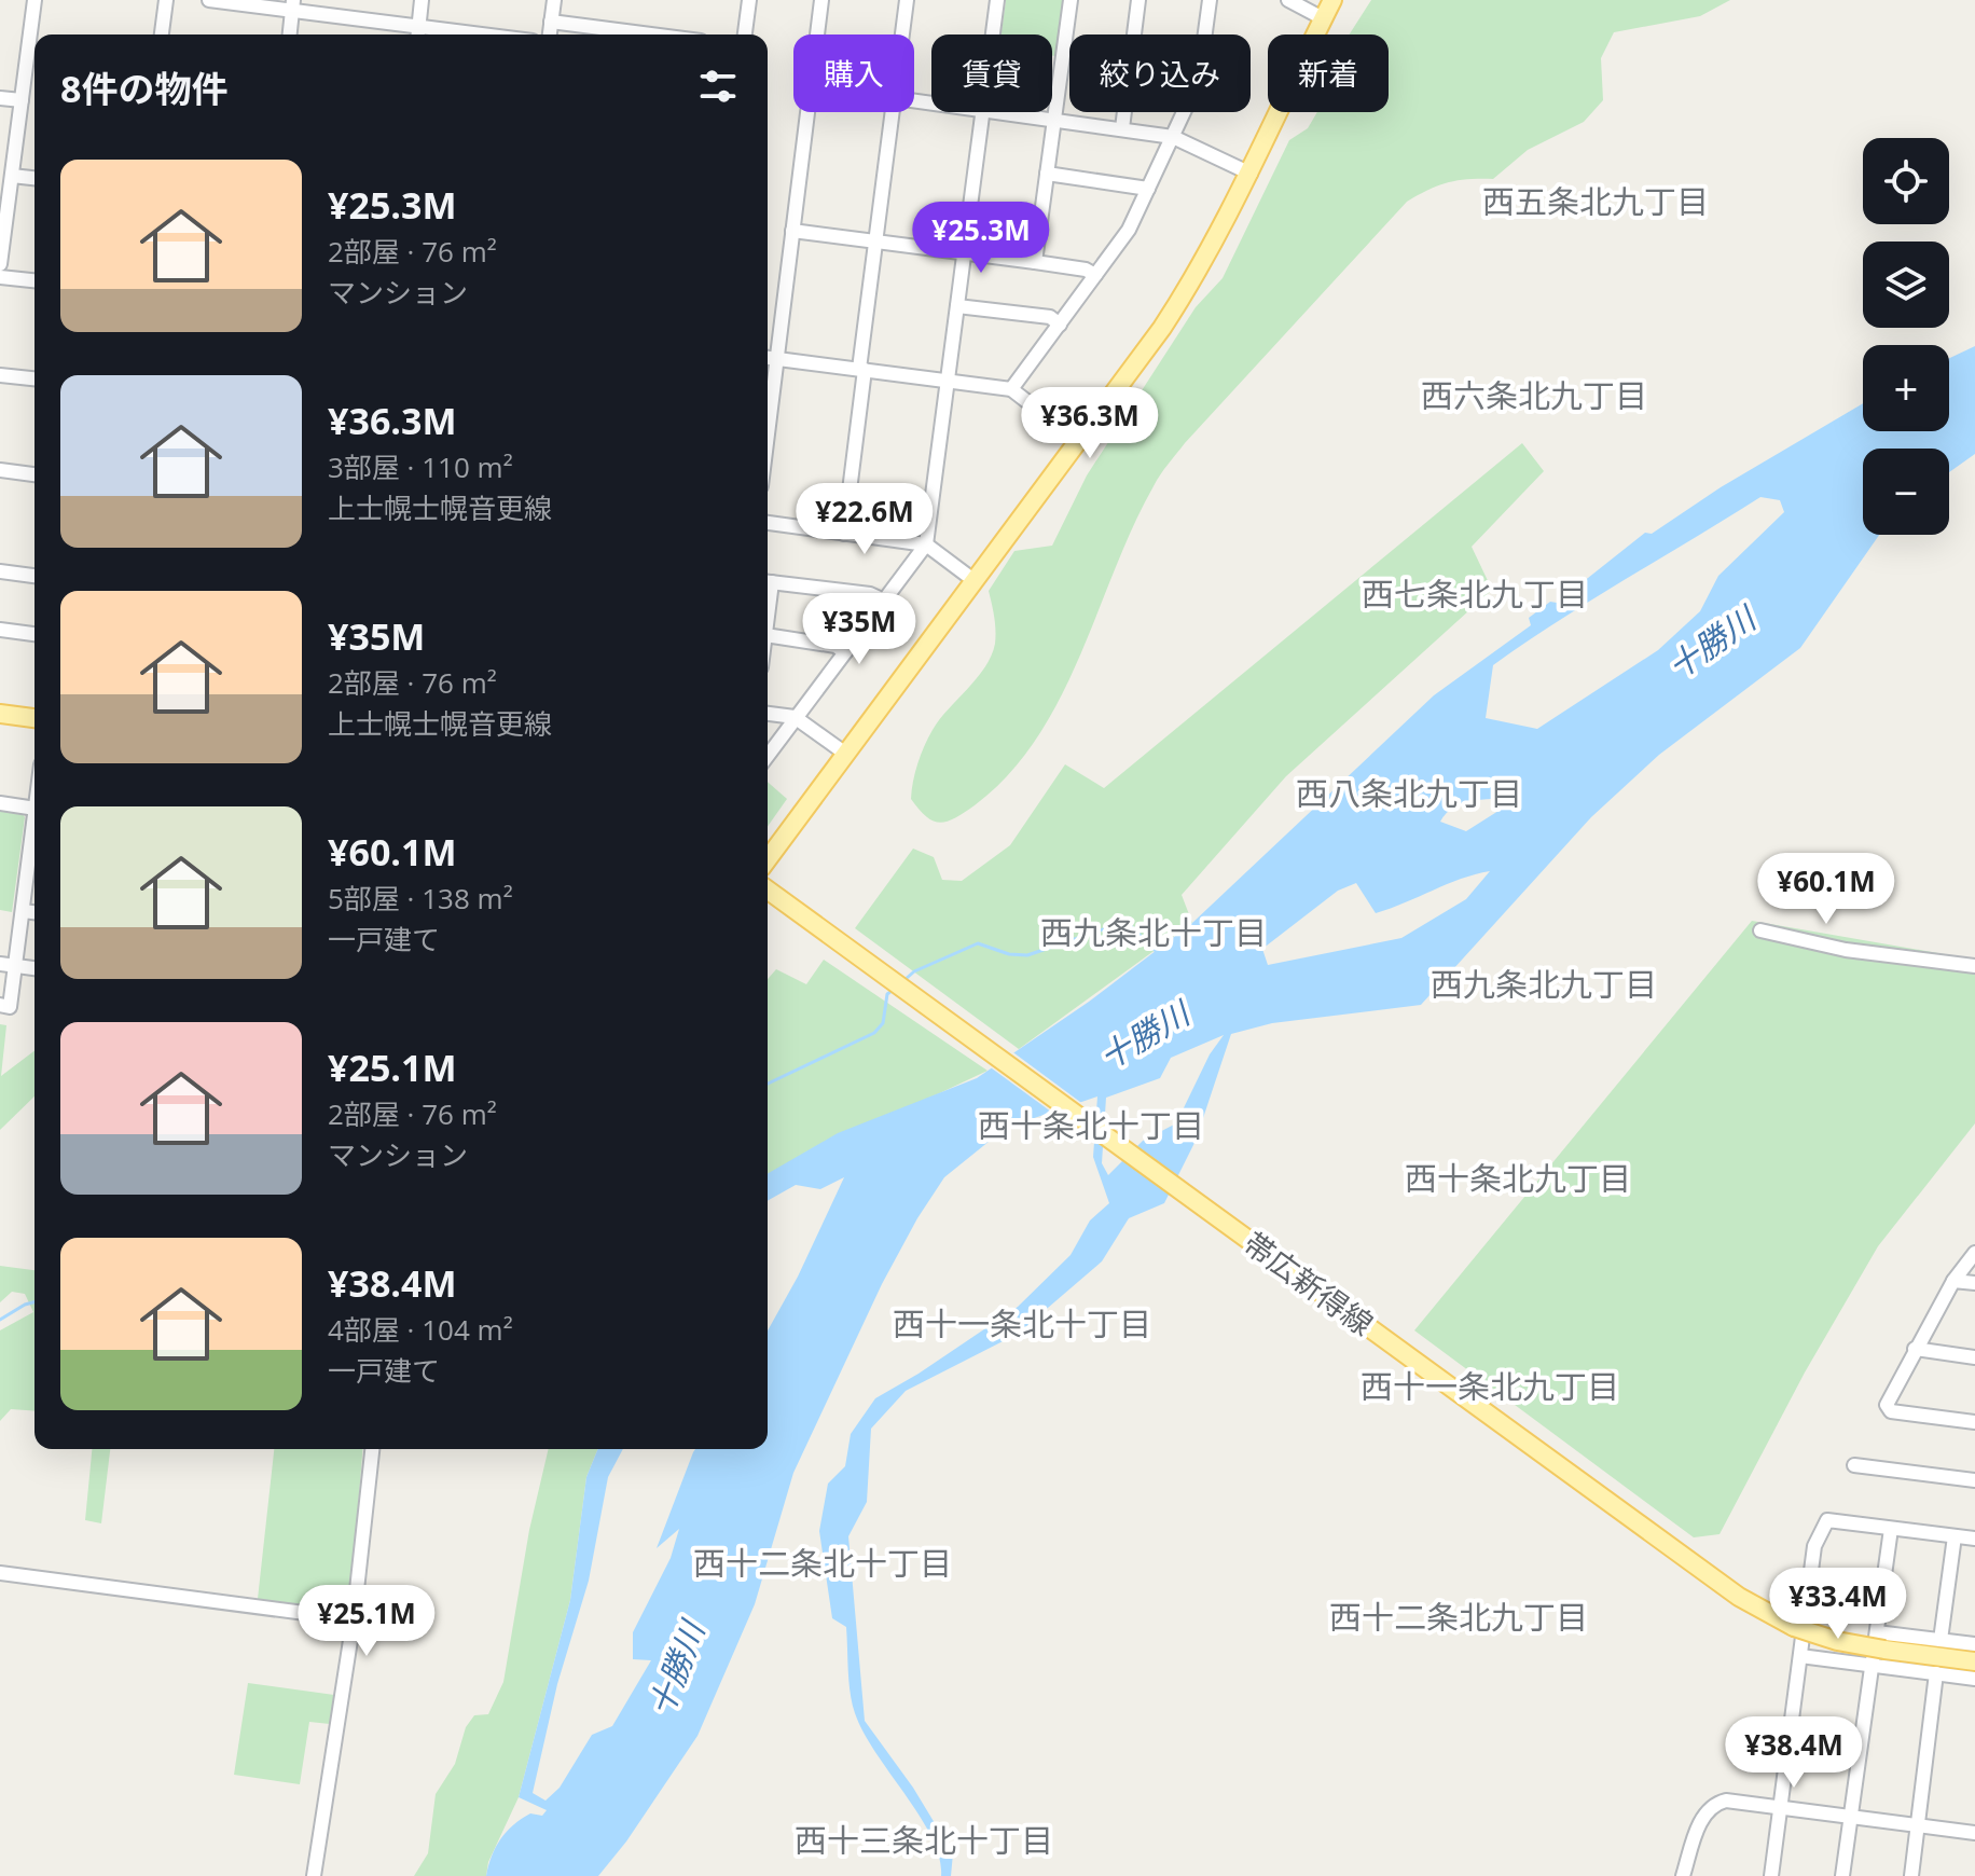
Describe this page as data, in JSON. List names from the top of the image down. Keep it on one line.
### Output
{"streets":{"main road":["帯広新得線"]},"districts":["西五条北九丁目","西六条北九丁目","西七条北九丁目","西八条北九丁目","西九条北十丁目","西九条北九丁目","西十条北十丁目","西十条北九丁目","西十一条北十丁目","西十一条北九丁目","西十二条北十丁目","西十二条北九丁目","西十三条北十丁目"],"water":["十勝川"],"page":{"chip":["購入","賃貸","絞り込み","新着"],"heading":"8件の物件","map_buttons":["+","−"],"list":[{"name":"¥25.3M","note":"2部屋 · 76 m² · マンション"},{"name":"¥36.3M","note":"3部屋 · 110 m² · 上士幌士幌音更線"},{"name":"¥35M","note":"2部屋 · 76 m² · 上士幌士幌音更線"},{"name":"¥60.1M","note":"5部屋 · 138 m² · 一戸建て"},{"name":"¥25.1M","note":"2部屋 · 76 m² · マンション"},{"name":"¥38.4M","note":"4部屋 · 104 m² · 一戸建て"}],"price":["¥25.3M","¥36.3M","¥22.6M","¥35M","¥60.1M","¥33.4M","¥25.1M","¥38.4M"]}}
